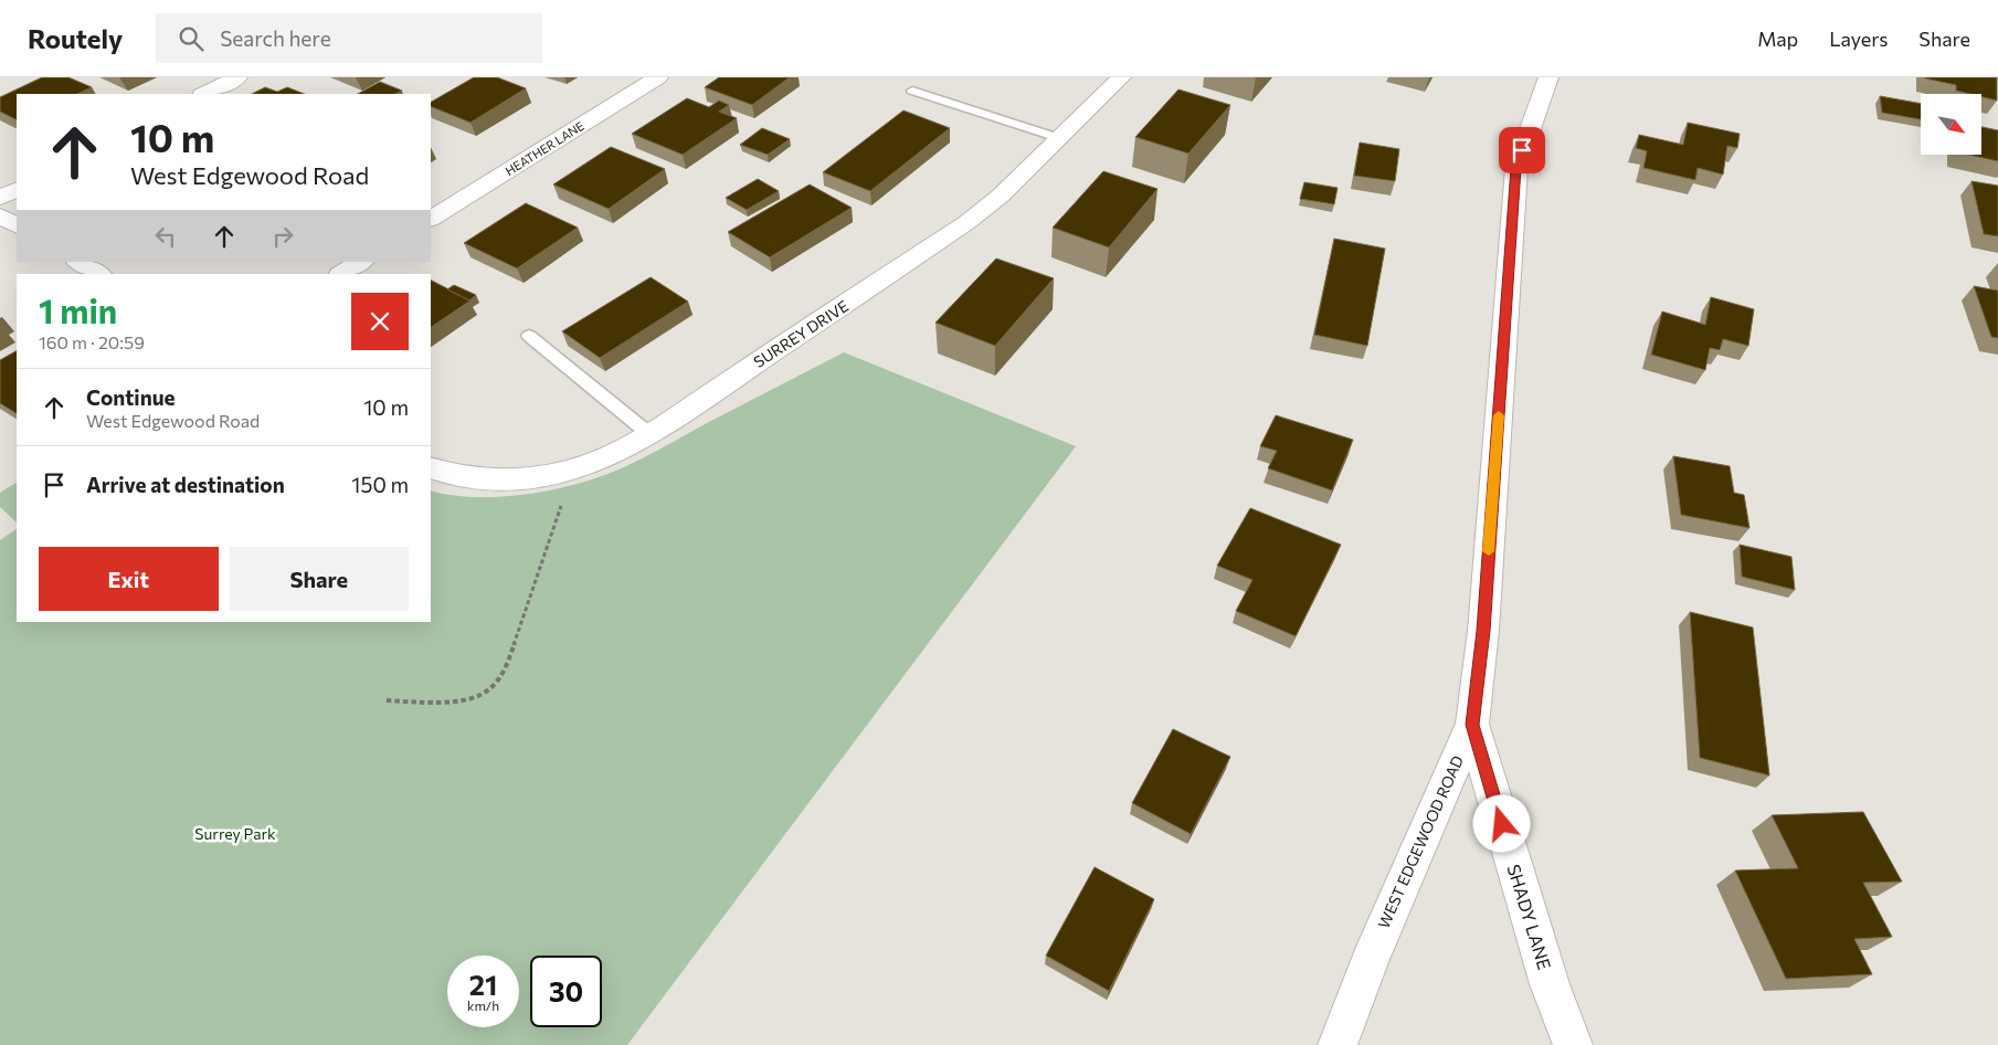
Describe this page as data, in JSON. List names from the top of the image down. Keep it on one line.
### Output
{"streets":{"street":["HEATHER LANE","SURREY DRIVE","WEST EDGEWOOD ROAD","SHADY LANE"]},"crossings":[["WEST EDGEWOOD ROAD","SHADY LANE"]],"parks":["Surrey Park"],"north":"bottom right","page":{"header":"Routely","search":"Search here","nav":["Map","Layers","Share"],"turn":["10 m","West Edgewood Road"],"heading":["1 min","160 m · 20:59"],"list":[{"name":"Continue","note":"West Edgewood Road","value":"10 m"},{"name":"Arrive at destination","value":"150 m"}],"buttons":["Exit","Share"],"speed":"21 km/h","limit":"30"}}
